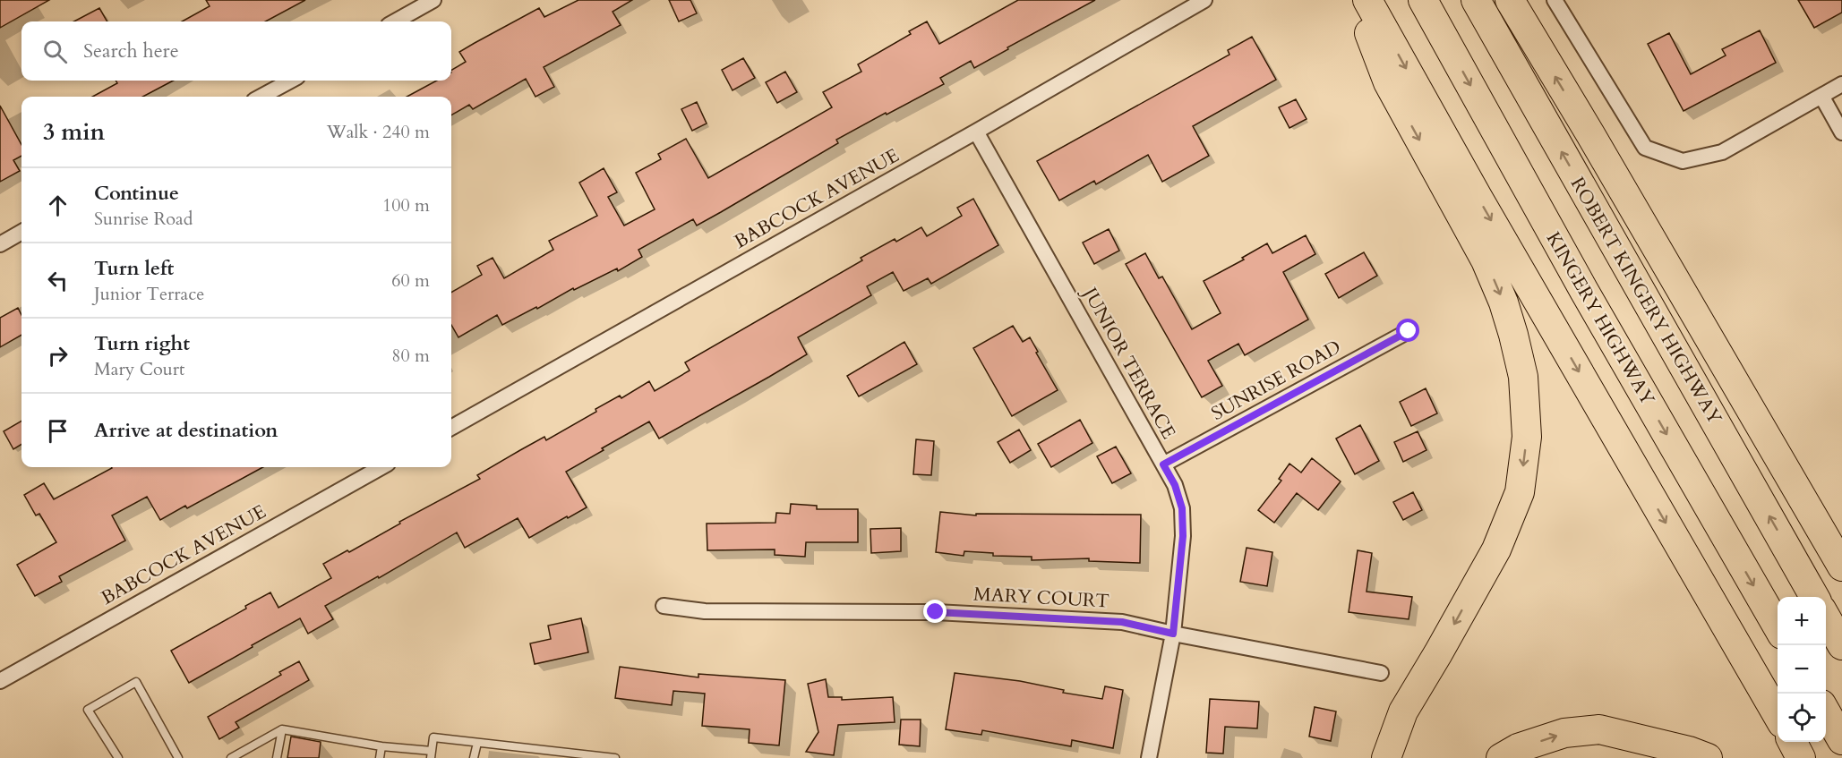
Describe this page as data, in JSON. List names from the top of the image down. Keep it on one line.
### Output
{"streets":{"highway":["ROBERT KINGERY HIGHWAY","KINGERY HIGHWAY"],"street":["BABCOCK AVENUE","JUNIOR TERRACE","SUNRISE ROAD","MARY COURT"]},"crossings":[["BABCOCK AVENUE","JUNIOR TERRACE"],["JUNIOR TERRACE","SUNRISE ROAD"],["JUNIOR TERRACE","MARY COURT"]],"page":{"search":"Search here","heading":["3 min","Walk · 240 m"],"list":[["Continue","Sunrise Road","100 m"],["Turn left","Junior Terrace","60 m"],["Turn right","Mary Court","80 m"],"Arrive at destination"],"map_buttons":["+","−"]}}
